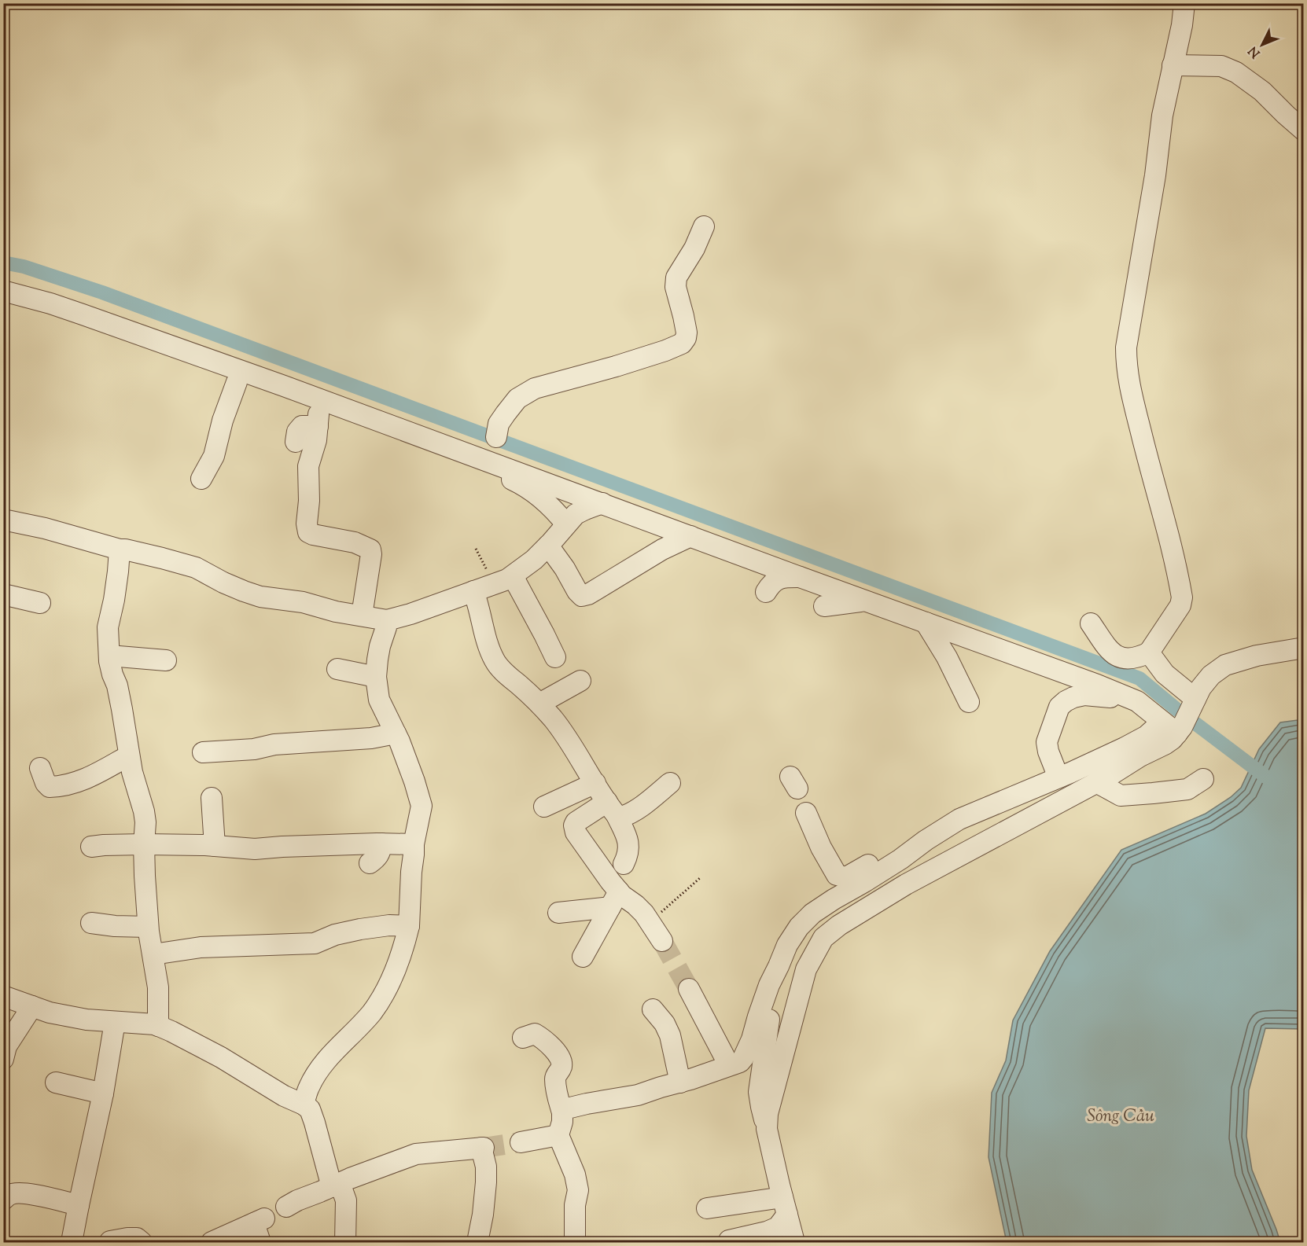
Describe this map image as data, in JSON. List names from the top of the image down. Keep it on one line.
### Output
{"water":["Sông Cầu"],"north":"bottom left"}
